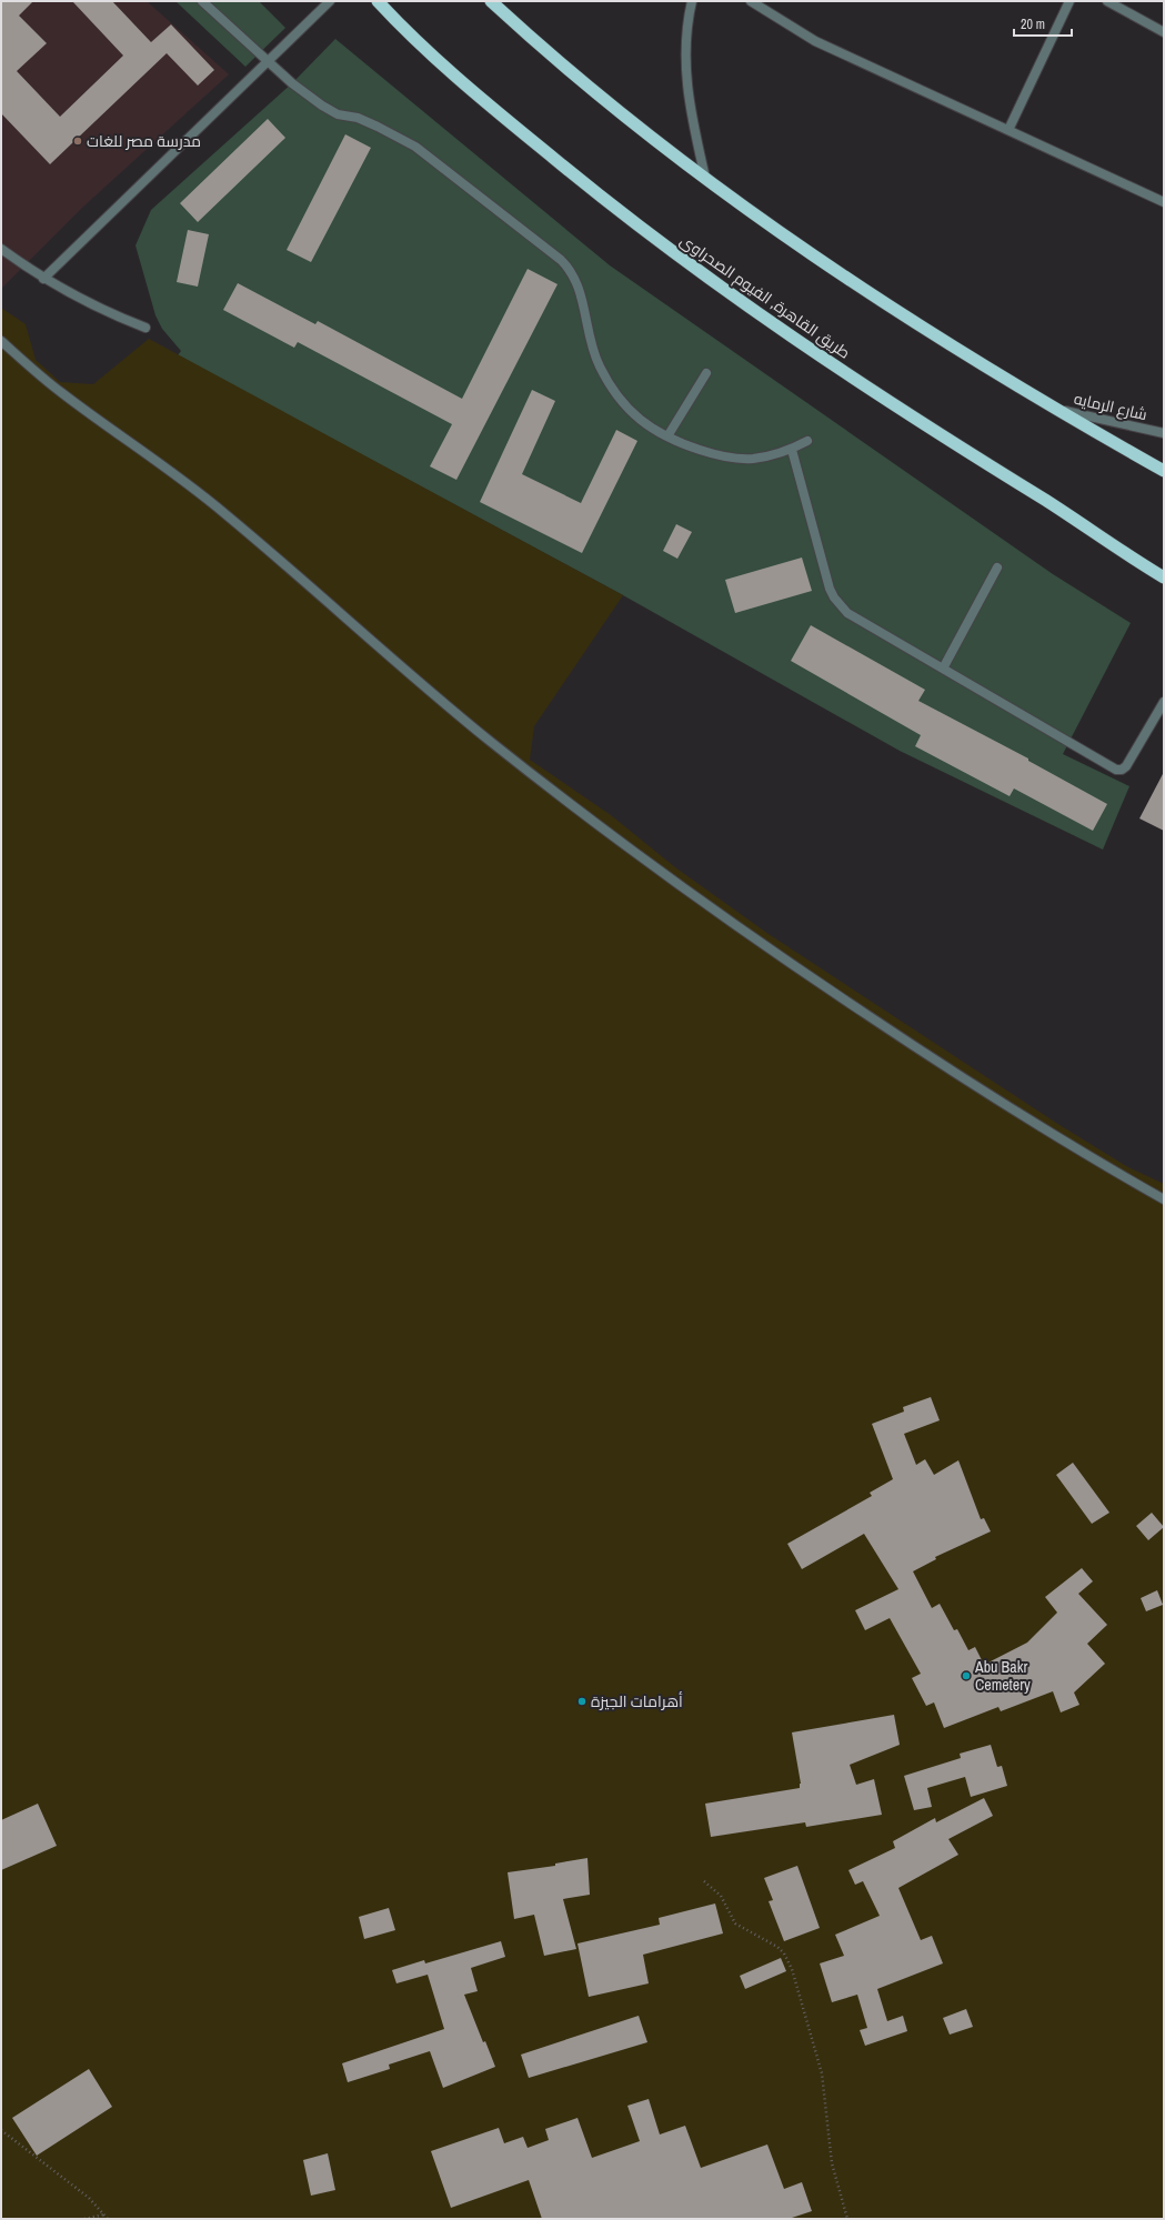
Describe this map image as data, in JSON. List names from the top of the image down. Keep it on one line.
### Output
{"streets":{"highway":["طريق القاهرة, الفيوم الصحراوى"],"street":["شارع الرمايه"]},"places":["مدرسة مصر للغات","Abu Bakr Cemetery","أهرامات الجيزة"],"scale_bar":"20 m"}
